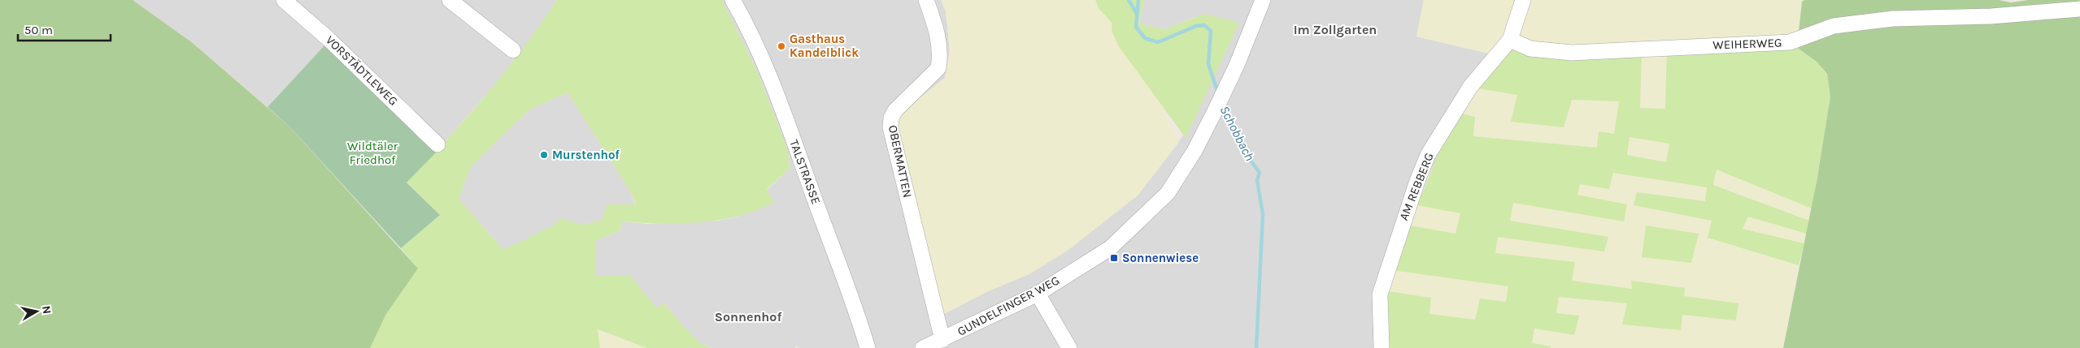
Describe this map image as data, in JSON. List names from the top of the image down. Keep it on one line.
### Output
{"streets":{"street":["WEIHERWEG","VORSTÄDTLEWEG","OBERMATTEN","TALSTRASSE","AM REBBERG","GUNDELFINGER WEG"]},"crossings":[["WEIHERWEG","AM REBBERG"],["OBERMATTEN","GUNDELFINGER WEG"]],"districts":["Im Zollgarten","Sonnenhof"],"water":["Schobbach"],"parks":["Wildtäler Friedhof"],"places":{"other":["Gasthaus Kandelblick","Murstenhof"],"transit":["Sonnenwiese"]},"scale_bar":"50 m","north":"right"}
